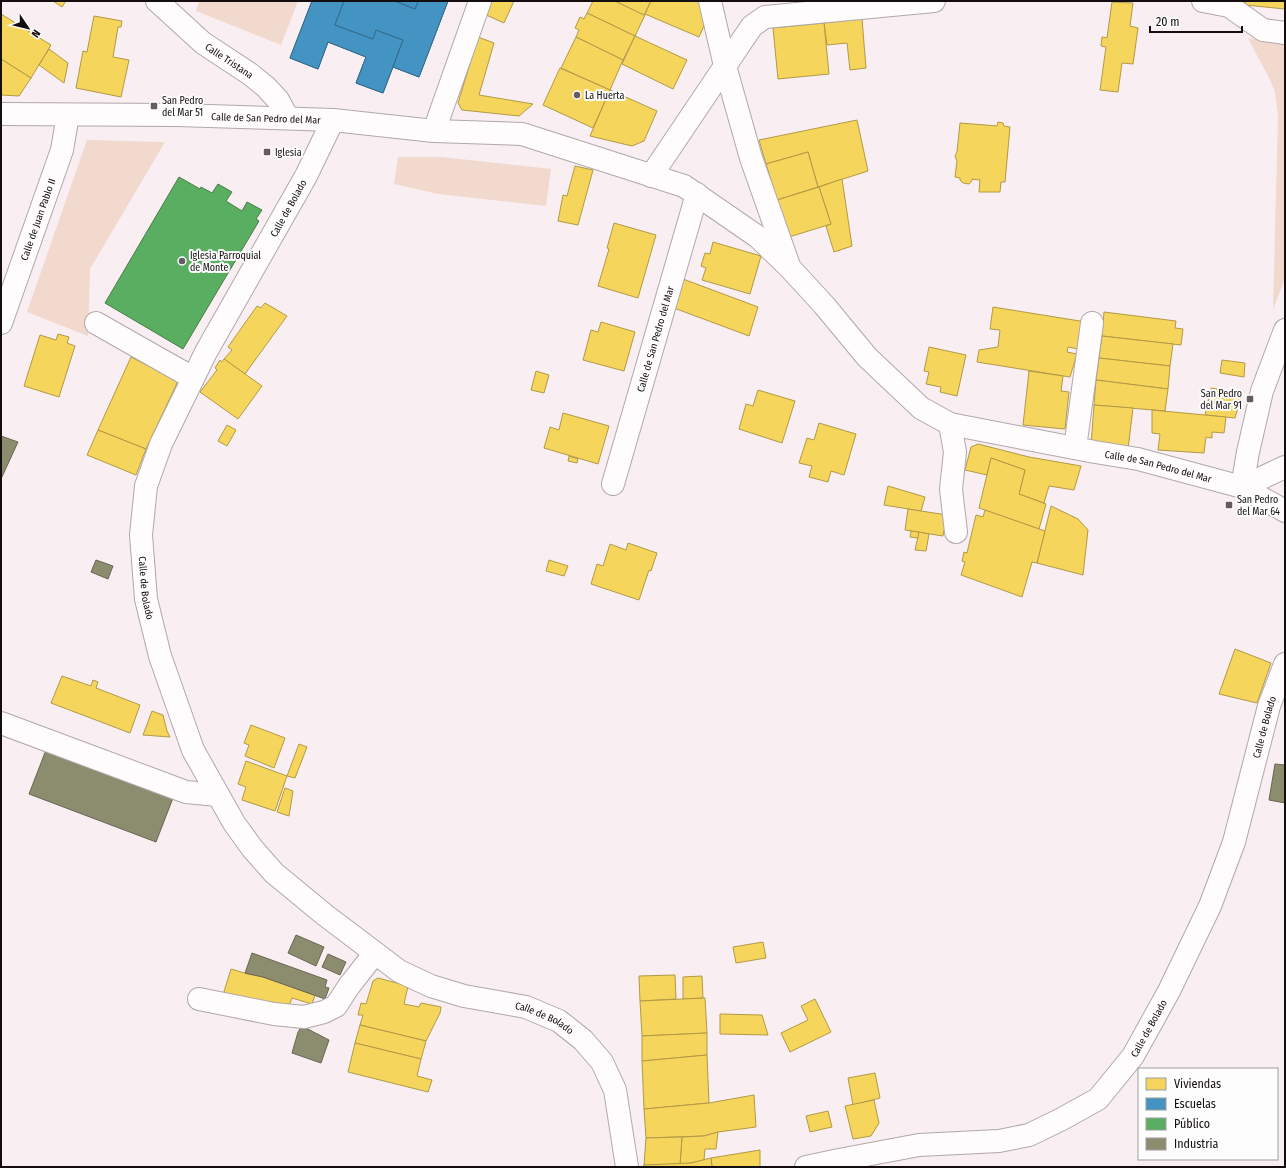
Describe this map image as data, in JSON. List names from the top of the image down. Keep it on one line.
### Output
{"streets":{"street":["Calle Tristana","Calle de San Pedro del Mar","Calle de Bolado","Calle de Juan Pablo II"]},"crossings":[["Calle Tristana","Calle de San Pedro del Mar"],["Calle de San Pedro del Mar","Calle de Bolado"],["Calle de San Pedro del Mar","Calle de Juan Pablo II"]],"places":{"other":["La Huerta","Iglesia Parroquial de Monte"],"transit":["San Pedro del Mar 51","Iglesia","San Pedro del Mar 91","San Pedro del Mar 64"]},"legend":["Viviendas","Escuelas","Público","Industria"],"scale_bar":"20 m","north":"bottom right"}
